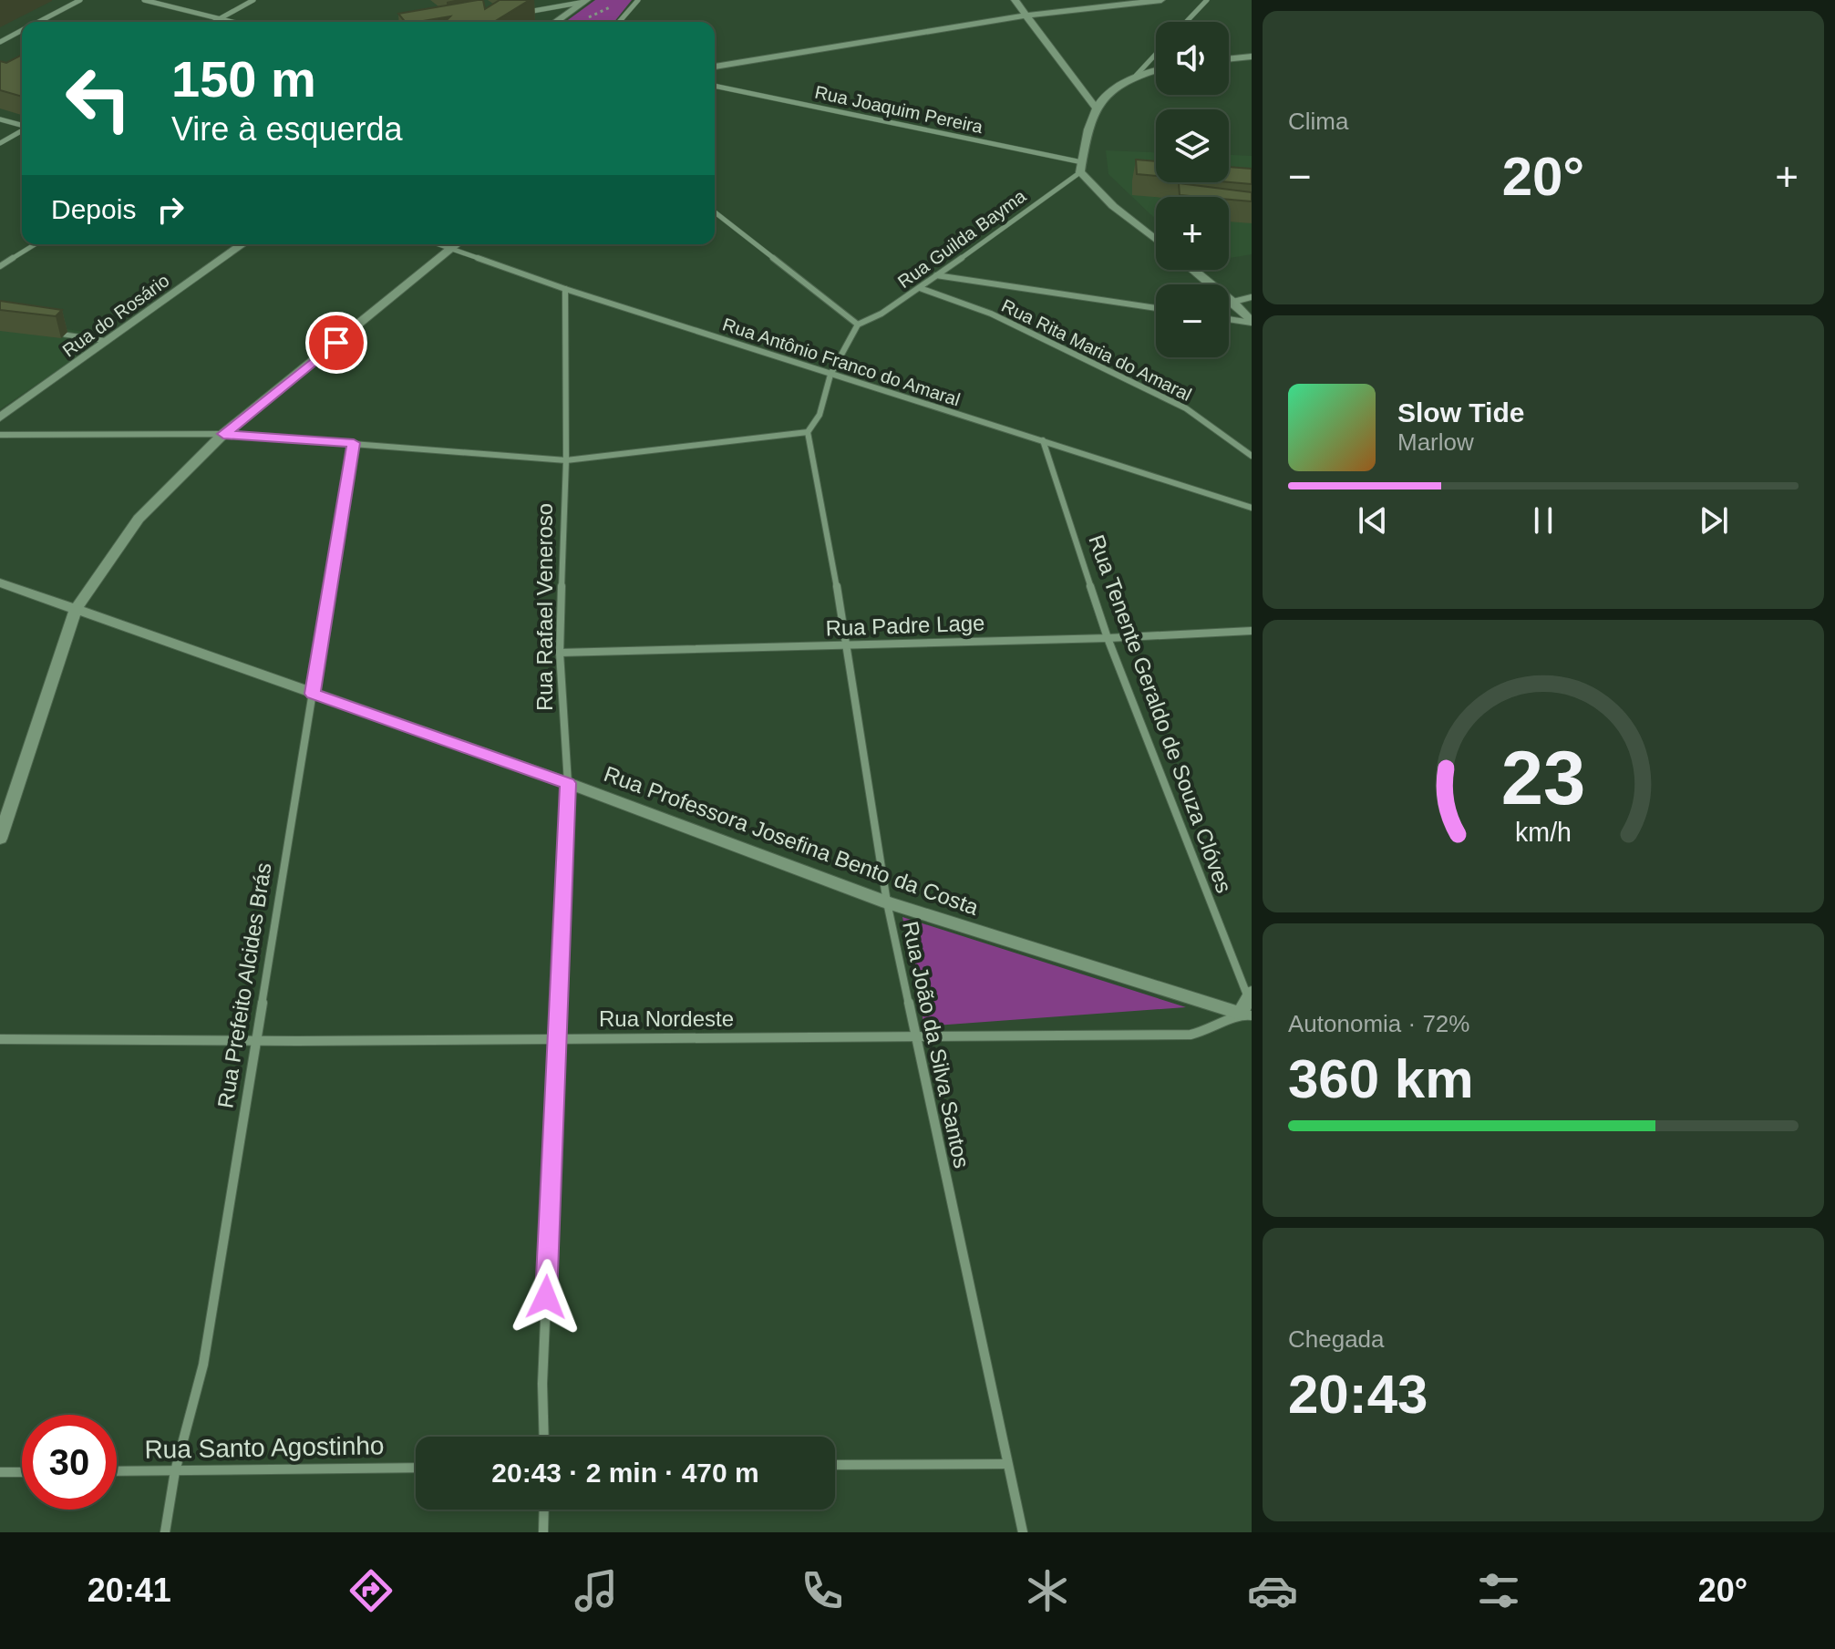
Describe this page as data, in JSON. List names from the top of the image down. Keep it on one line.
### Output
{"streets":{"street":["Rua Joaquim Pereira","Rua Guilda Bayma","Rua do Rosário","Rua Rita Maria do Amaral","Rua Antônio Franco do Amaral","Rua Rafael Veneroso","Rua Padre Lage","Rua Tenente Geraldo de Souza Clóves","Rua Professora Josefina Bento da Costa","Rua Prefeito Alcides Brás","Rua Nordeste","Rua João da Silva Santos","Rua Santo Agostinho"]},"crossings":[["Rua Joaquim Pereira","Rua Guilda Bayma"],["Rua Guilda Bayma","Rua Rita Maria do Amaral"],["Rua Antônio Franco do Amaral","Rua Rafael Veneroso"],["Rua Antônio Franco do Amaral","Rua Tenente Geraldo de Souza Clóves"],["Rua Rafael Veneroso","Rua Padre Lage"],["Rua Rafael Veneroso","Rua Professora Josefina Bento da Costa"],["Rua Rafael Veneroso","Rua Nordeste"],["Rua Padre Lage","Rua Tenente Geraldo de Souza Clóves"],["Rua Padre Lage","Rua João da Silva Santos"],["Rua Tenente Geraldo de Souza Clóves","Rua Professora Josefina Bento da Costa"],["Rua Tenente Geraldo de Souza Clóves","Rua Nordeste"],["Rua Professora Josefina Bento da Costa","Rua Prefeito Alcides Brás"],["Rua Professora Josefina Bento da Costa","Rua Nordeste"],["Rua Professora Josefina Bento da Costa","Rua João da Silva Santos"],["Rua Prefeito Alcides Brás","Rua Nordeste"],["Rua Prefeito Alcides Brás","Rua Santo Agostinho"],["Rua Nordeste","Rua João da Silva Santos"]],"page":{"tile":["Clima",["Autonomia · 72%","360 km"],["Chegada","20:43"]],"map_buttons":["+","−"],"turn":["150 m","Vire à esquerda"],"heat":["−","20°","+"],"then":"Depois","song":["Slow Tide","Marlow"],"limit":"30","trip":"20:43 · 2 min · 470 m","tabs":["20:41","20°"],"gauge":["23","km/h"]}}
